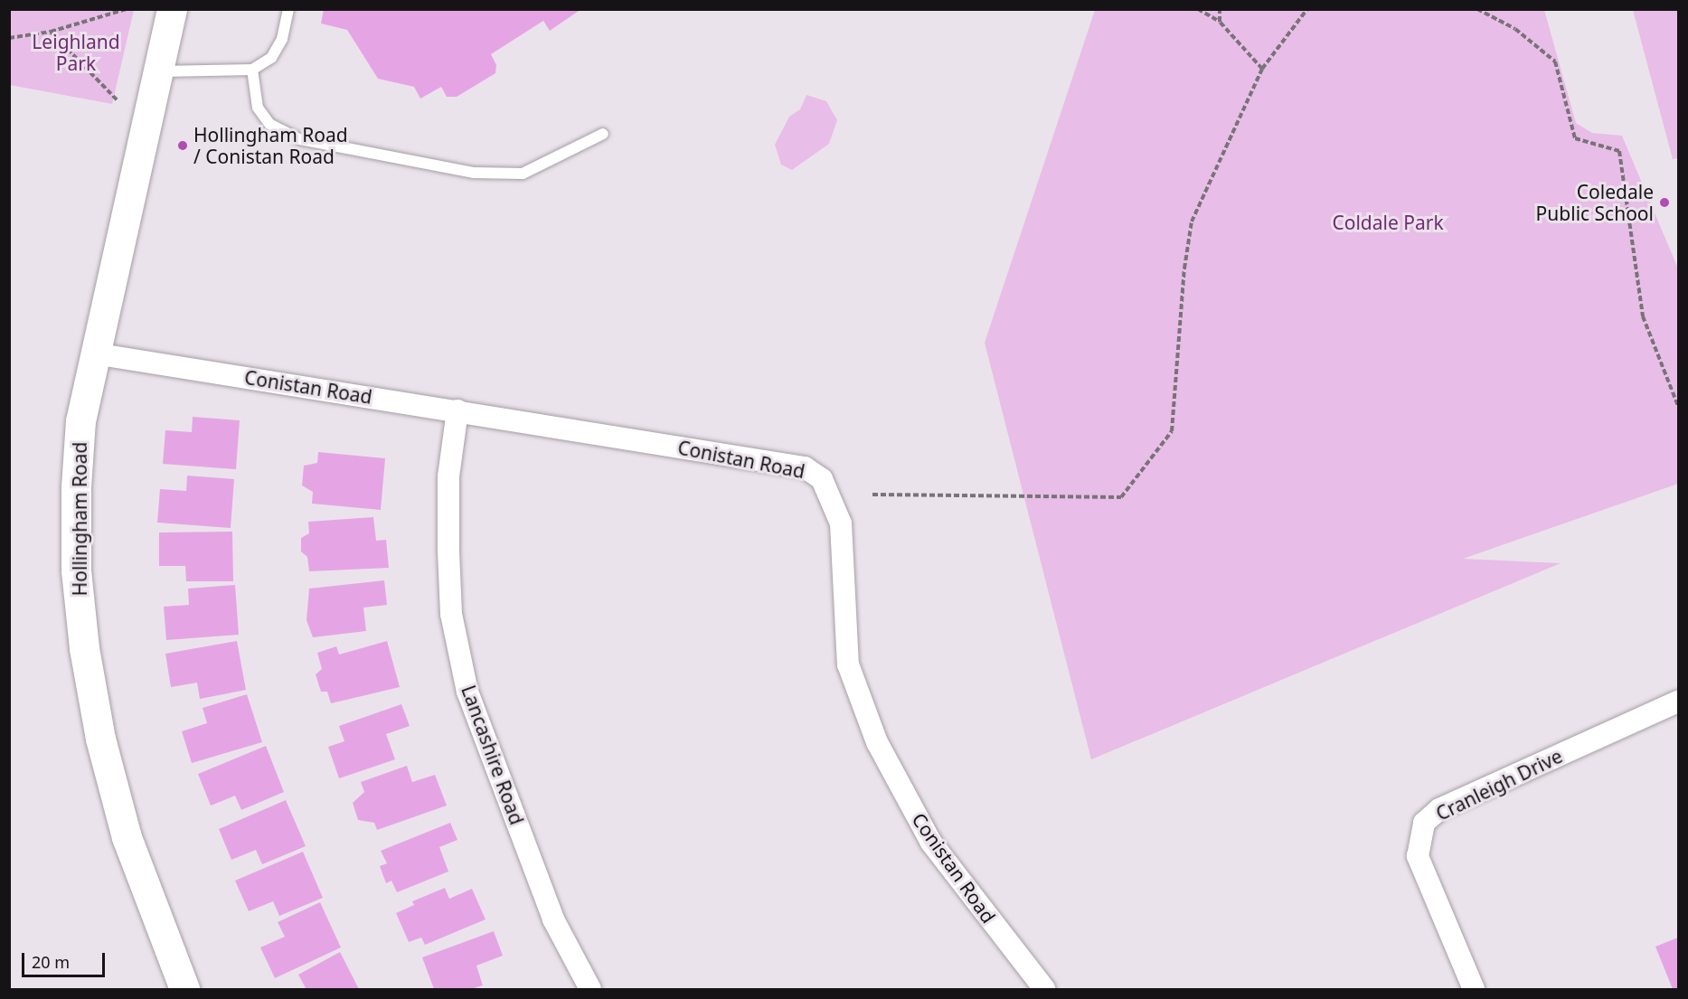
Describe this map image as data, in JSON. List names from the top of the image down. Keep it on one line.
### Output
{"streets":{"street":["Conistan Road","Hollingham Road","Lancashire Road","Cranleigh Drive"]},"crossings":[["Conistan Road","Hollingham Road"],["Conistan Road","Lancashire Road"]],"parks":["Leighland Park","Coldale Park"],"places":["Hollingham Road / Conistan Road","Coledale Public School"],"scale_bar":"20 m"}
